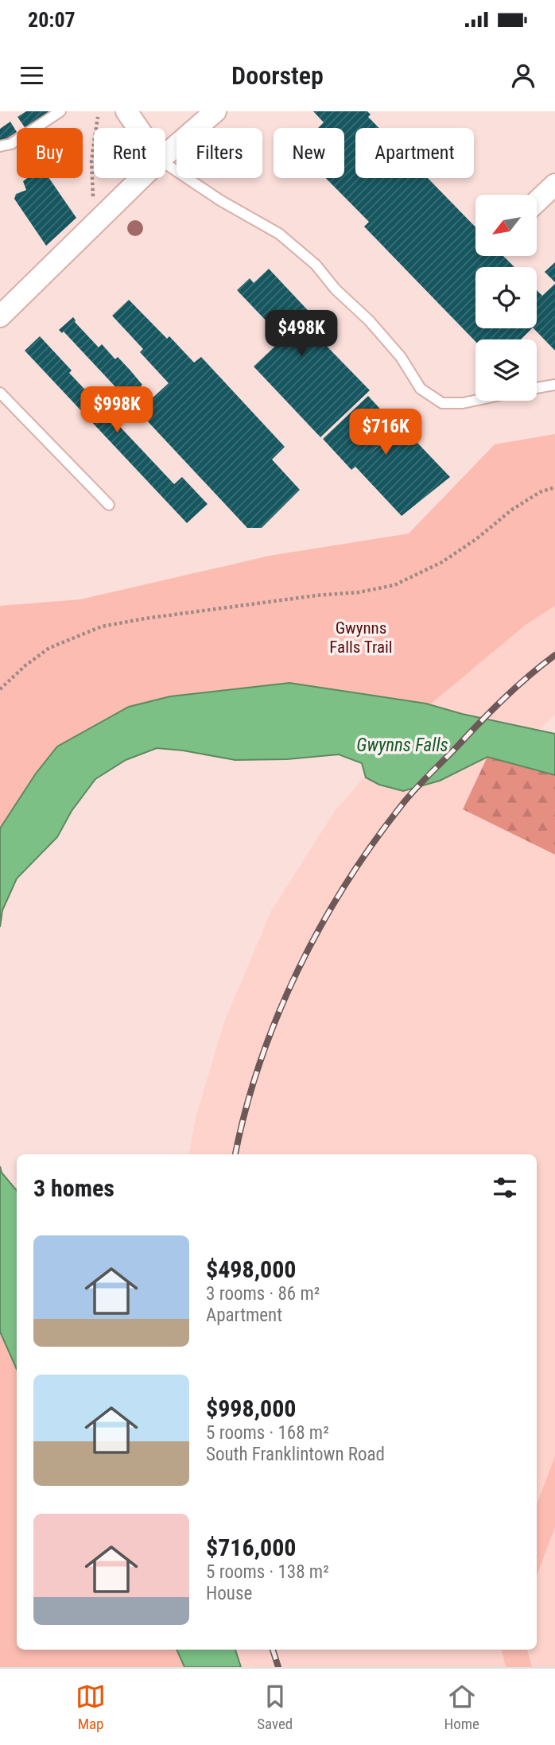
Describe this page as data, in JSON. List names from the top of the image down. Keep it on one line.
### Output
{"water":["Gwynns Falls"],"parks":["Gwynns Falls Trail"],"north":"bottom left","page":{"status":"20:07","header":"Doorstep","chip":["Buy","Rent","Filters","New","Apartment"],"price":["$498K","$998K","$716K"],"heading":"3 homes","list":[{"name":"$498,000","note":"3 rooms · 86 m² · Apartment"},{"name":"$998,000","note":"5 rooms · 168 m² · South Franklintown Road"},{"name":"$716,000","note":"5 rooms · 138 m² · House"}],"tabs":["Map","Saved","Home"]}}
